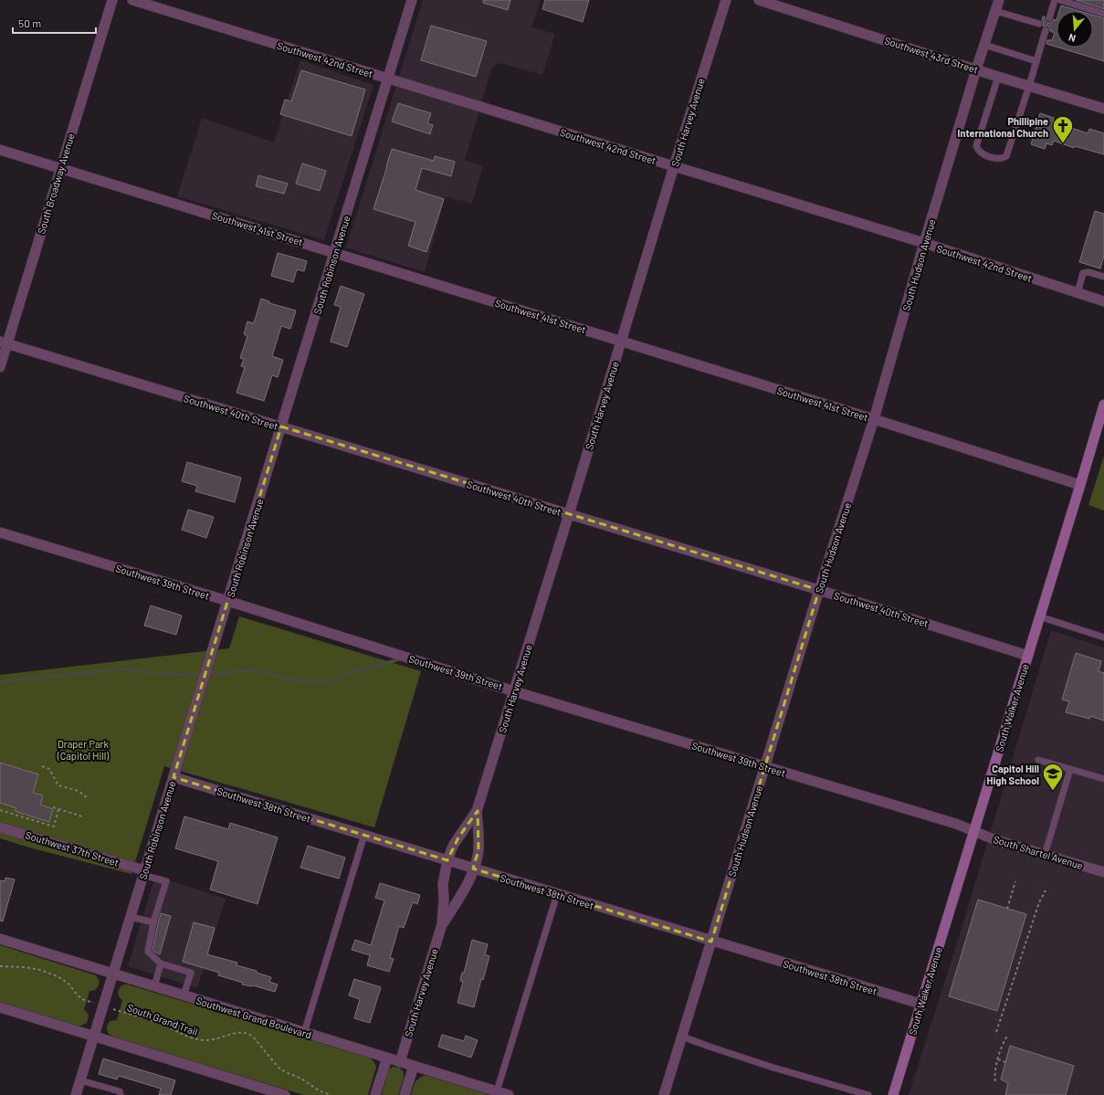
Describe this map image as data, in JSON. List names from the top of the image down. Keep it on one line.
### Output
{"streets":{"main road":["South Walker Avenue"],"street":["Southwest 43rd Street","Southwest 42nd Street","South Harvey Avenue","South Broadway Avenue","Southwest 41st Street","South Robinson Avenue","South Hudson Avenue","Southwest 40th Street","Southwest 39th Street","Southwest 38th Street","Southwest 37th Street","South Shartel Avenue","Southwest Grand Boulevard"],"path":["South Grand Trail"]},"crossings":[["Southwest 43rd Street","South Hudson Avenue"],["Southwest 42nd Street","South Harvey Avenue"],["Southwest 42nd Street","South Robinson Avenue"],["Southwest 42nd Street","South Hudson Avenue"],["South Harvey Avenue","Southwest 41st Street"],["South Harvey Avenue","Southwest 40th Street"],["South Harvey Avenue","Southwest 39th Street"],["South Harvey Avenue","Southwest 38th Street"],["South Harvey Avenue","Southwest Grand Boulevard"],["South Broadway Avenue","Southwest 41st Street"],["South Broadway Avenue","Southwest 40th Street"],["Southwest 41st Street","South Robinson Avenue"],["Southwest 41st Street","South Hudson Avenue"],["Southwest 41st Street","South Walker Avenue"],["South Robinson Avenue","Southwest 40th Street"],["South Robinson Avenue","Southwest 39th Street"],["South Robinson Avenue","Southwest 38th Street"],["South Robinson Avenue","Southwest 37th Street"],["South Robinson Avenue","Southwest Grand Boulevard"],["South Robinson Avenue","South Grand Trail"],["South Hudson Avenue","Southwest 40th Street"],["South Hudson Avenue","Southwest 39th Street"],["South Hudson Avenue","Southwest 38th Street"],["Southwest 40th Street","South Walker Avenue"],["Southwest 39th Street","South Walker Avenue"],["Southwest 39th Street","South Shartel Avenue"],["South Walker Avenue","Southwest 38th Street"],["South Walker Avenue","South Shartel Avenue"]],"parks":["Draper Park (Capitol Hill)"],"places":{"church":["Phillipine International Church"],"school or university":["Capitol Hill High School"]},"scale_bar":"50 m","north":"bottom"}
